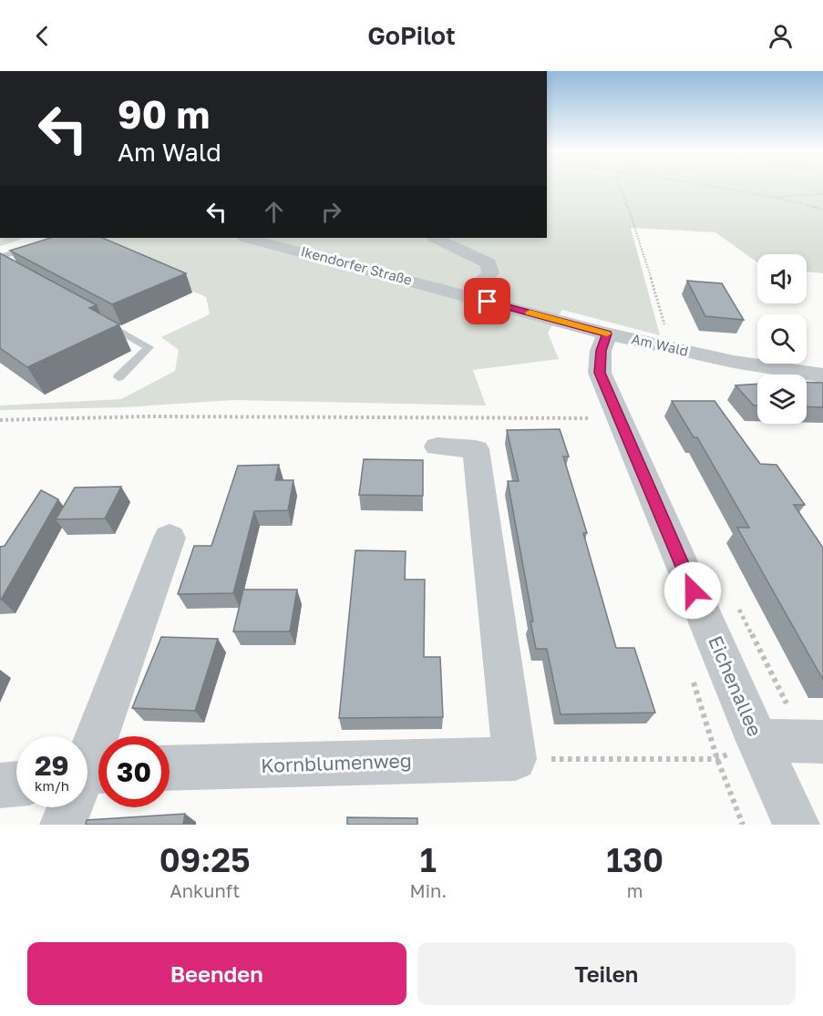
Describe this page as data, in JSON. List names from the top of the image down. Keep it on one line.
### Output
{"streets":{"street":["Ikendorfer Straße","Am Wald","Eichenallee","Kornblumenweg"]},"crossings":[["Ikendorfer Straße","Am Wald"],["Am Wald","Eichenallee"]],"page":{"header":"GoPilot","turn":["90 m","Am Wald"],"speed":"29 km/h","limit":"30","eta":["09:25","Ankunft","1","Min.","130","m"],"buttons":["Beenden","Teilen"]}}
